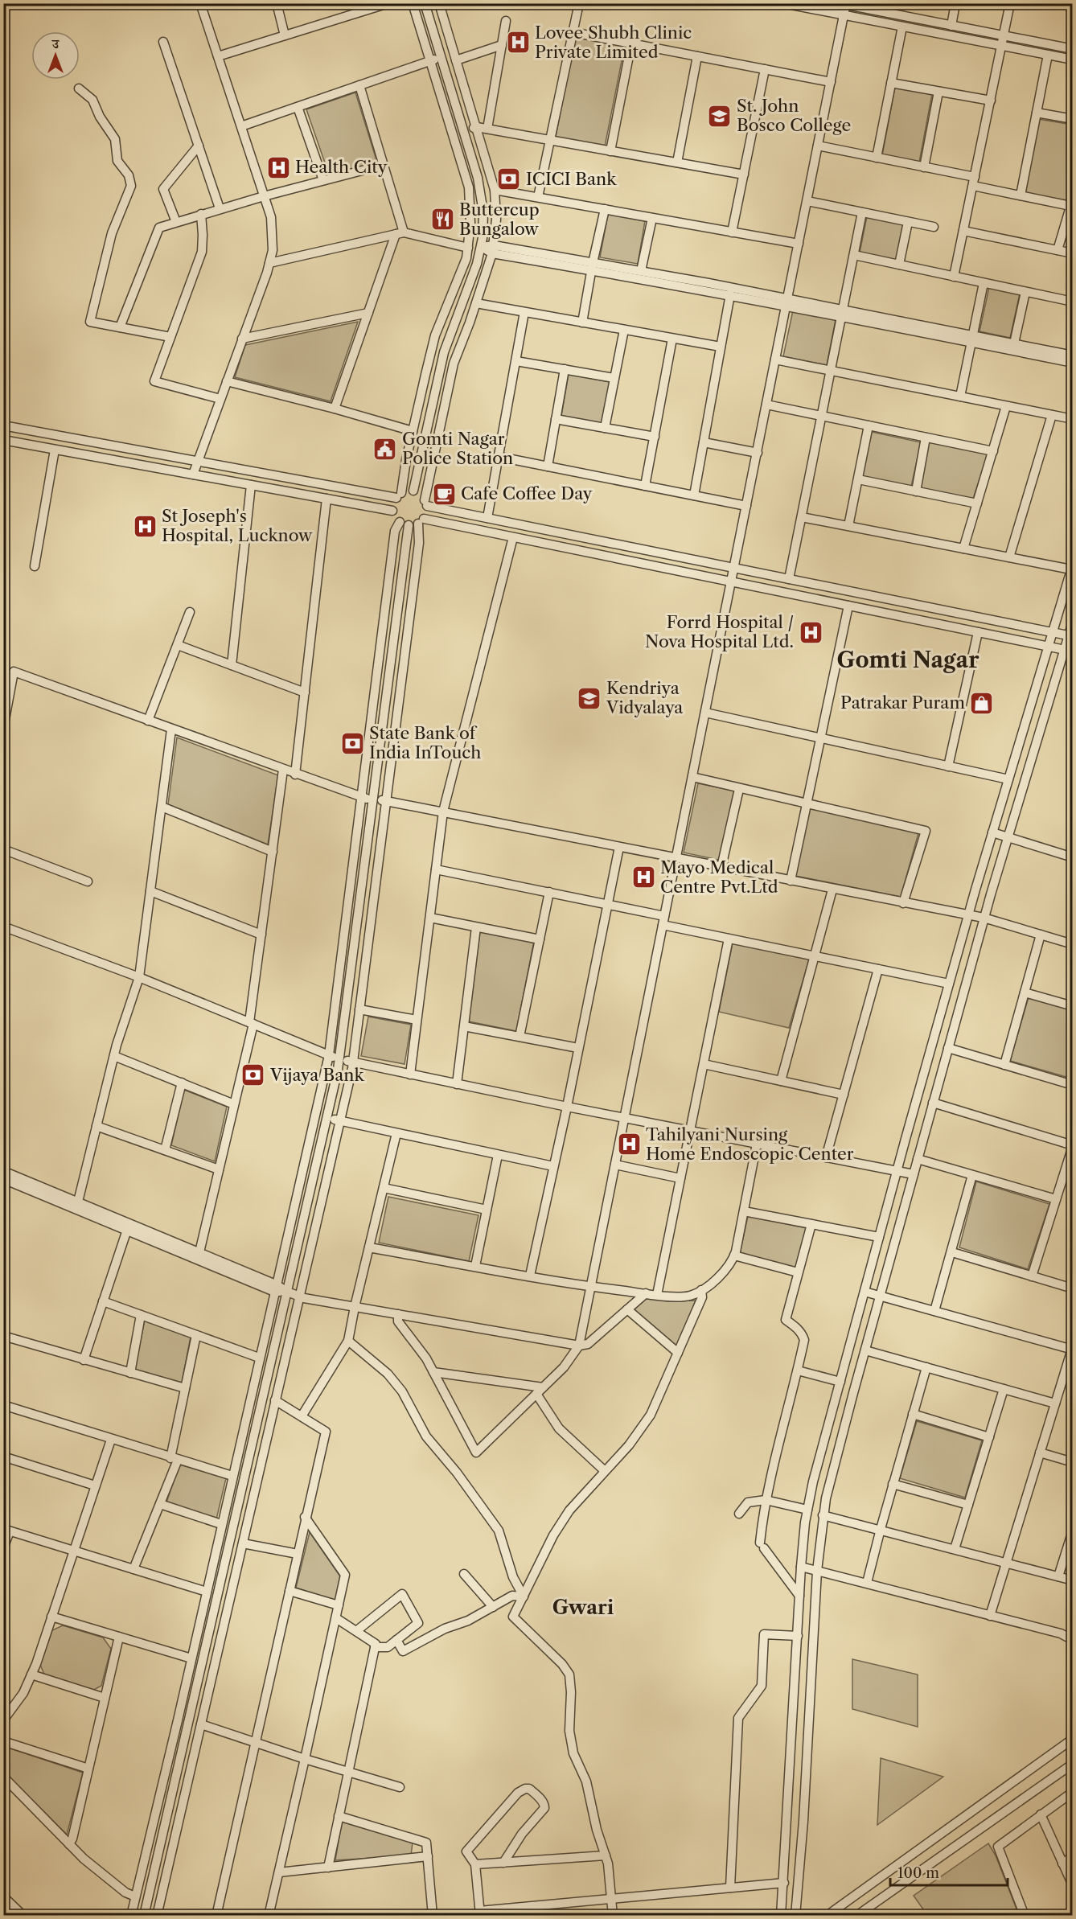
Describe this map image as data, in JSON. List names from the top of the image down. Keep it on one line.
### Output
{"districts":["Gomti Nagar","Gwari"],"places":{"hospital":["Lovee Shubh Clinic Private Limited","Health City","St Joseph's Hospital, Lucknow","Forrd Hospital / Nova Hospital Ltd.","Mayo Medical Centre Pvt.Ltd","Tahilyani Nursing Home Endoscopic Center"],"school or university":["St. John Bosco College","Kendriya Vidyalaya"],"bank":["ICICI Bank","State Bank of India InTouch","Vijaya Bank"],"restaurant":["Buttercup Bungalow"],"public building":["Gomti Nagar Police Station"],"cafe":["Cafe Coffee Day"],"shop":["Patrakar Puram"]},"scale_bar":"100 m","north":"top"}
